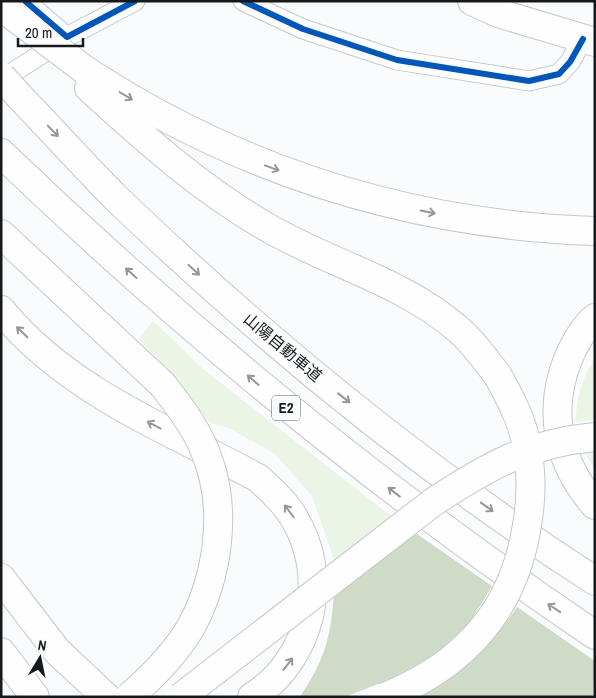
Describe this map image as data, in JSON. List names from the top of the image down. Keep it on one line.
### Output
{"streets":{"main road":["山陽自動車道","E2"]},"scale_bar":"20 m","north":"top"}
